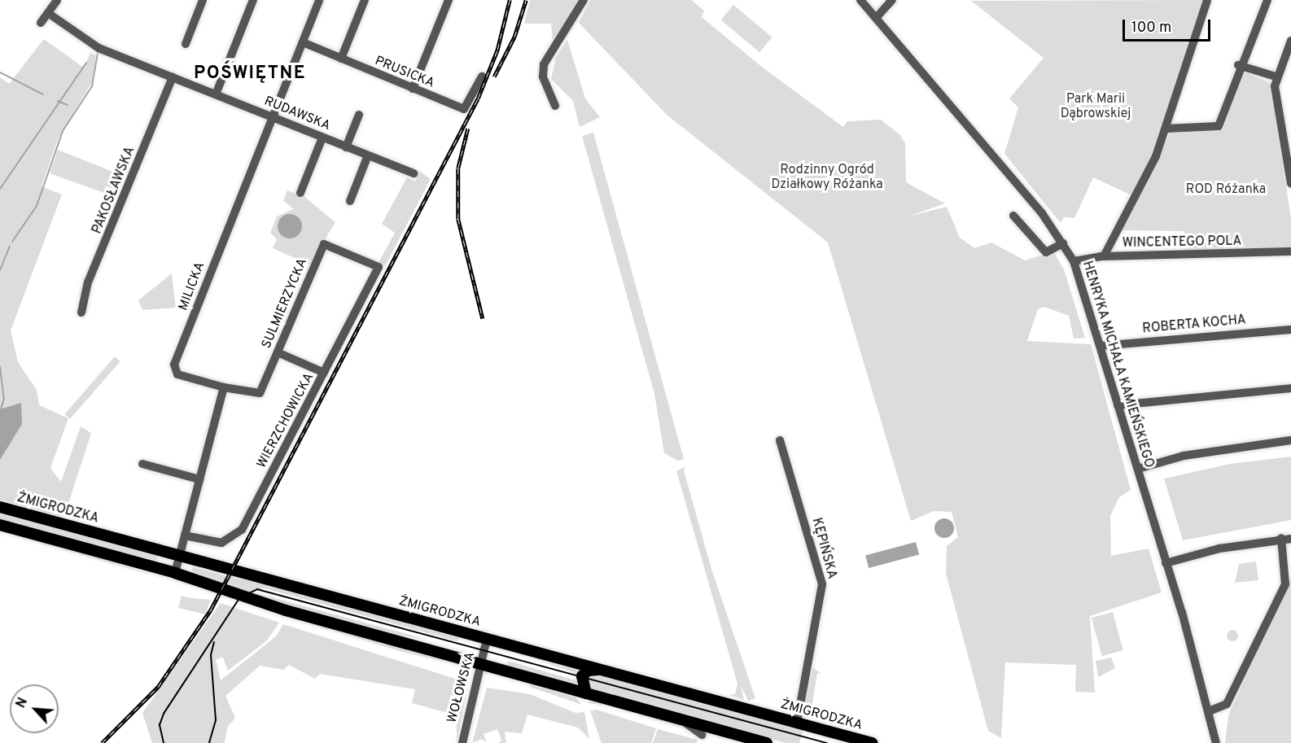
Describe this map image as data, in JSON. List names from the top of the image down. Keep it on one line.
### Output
{"streets":{"main road":["ŻMIGRODZKA"],"street":["PRUSICKA","RUDAWSKA","PAKOSŁAWSKA","WINCENTEGO POLA","MILICKA","SULMIERZYCKA","ROBERTA KOCHA","HENRYKA MICHAŁA KAMIEŃSKIEGO","WIERZCHOWICKA","KĘPIŃSKA","WOŁOWSKA"]},"crossings":[["PRUSICKA","MILICKA"],["RUDAWSKA","PAKOSŁAWSKA"],["RUDAWSKA","MILICKA"],["WINCENTEGO POLA","HENRYKA MICHAŁA KAMIEŃSKIEGO"],["MILICKA","SULMIERZYCKA"],["SULMIERZYCKA","WIERZCHOWICKA"],["ROBERTA KOCHA","HENRYKA MICHAŁA KAMIEŃSKIEGO"],["ŻMIGRODZKA","KĘPIŃSKA"],["ŻMIGRODZKA","WOŁOWSKA"]],"districts":["POŚWIĘTNE"],"parks":["Park Marii Dąbrowskiej","Rodzinny Ogród Działkowy Różanka","ROD Różanka"],"scale_bar":"100 m","north":"top left"}
